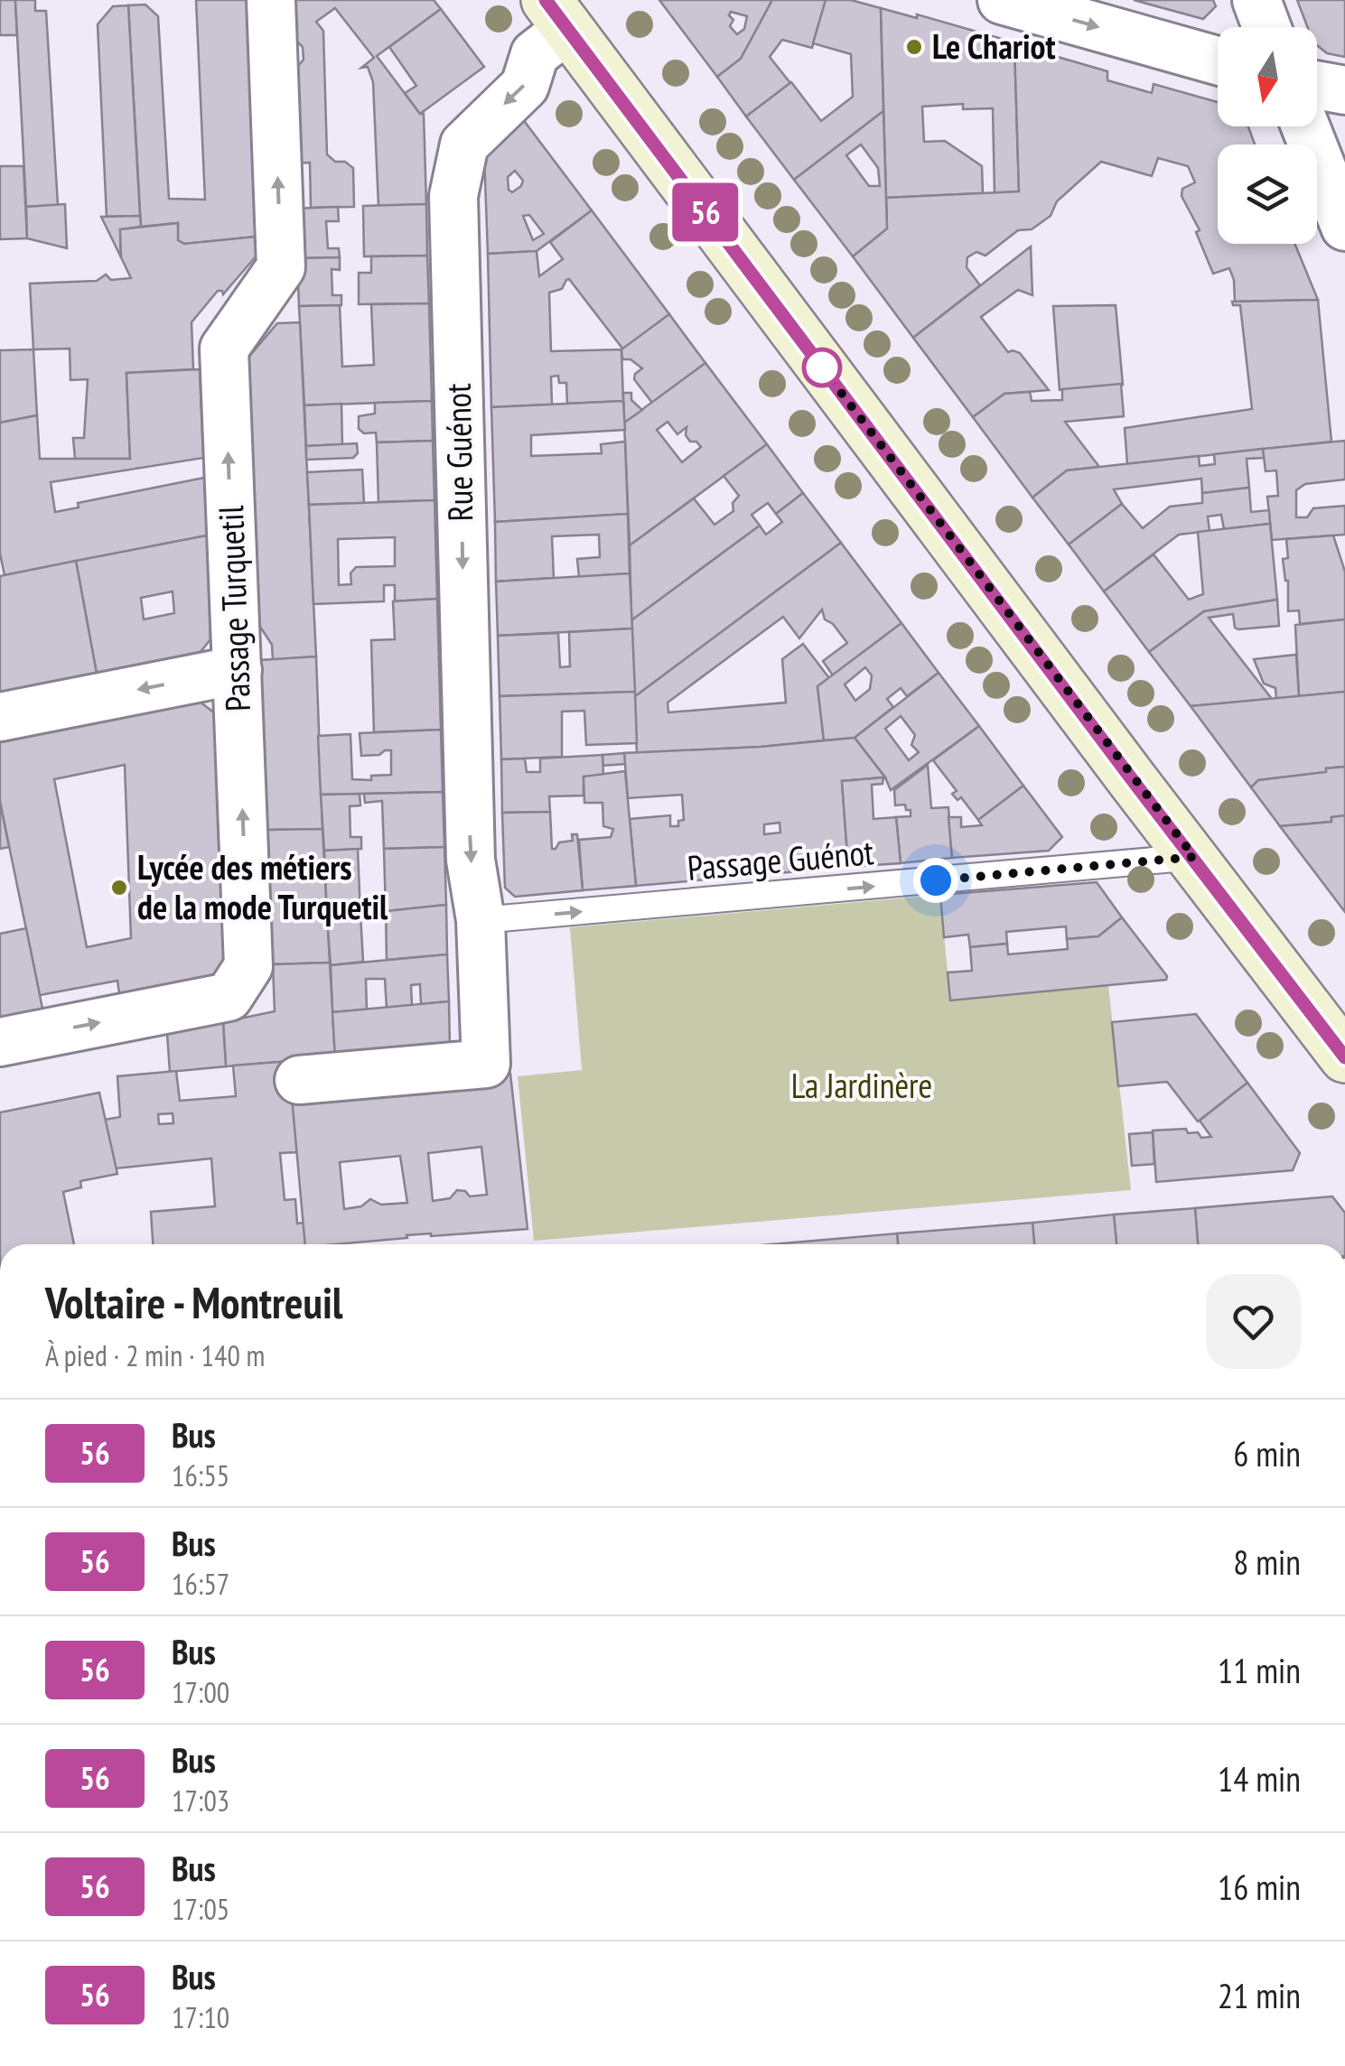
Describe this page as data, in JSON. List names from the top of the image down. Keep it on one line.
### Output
{"streets":{"street":["Rue Guénot","Passage Turquetil"],"lane":["Passage Guénot"]},"crossings":[["Rue Guénot","Passage Guénot"]],"one_way":["Rue Guénot","Passage Turquetil","Passage Guénot"],"parks":["La Jardinère"],"places":["Le Chariot","Lycée des métiers de la mode Turquetil"],"lines":["bus line 56"],"north":"bottom","page":{"on_map":"56","heading":["Voltaire - Montreuil","À pied · 2 min · 140 m"],"list":[{"mark":"56","name":"Bus","note":"16:55","value":"6 min"},{"mark":"56","name":"Bus","note":"16:57","value":"8 min"},{"mark":"56","name":"Bus","note":"17:00","value":"11 min"},{"mark":"56","name":"Bus","note":"17:03","value":"14 min"},{"mark":"56","name":"Bus","note":"17:05","value":"16 min"},{"mark":"56","name":"Bus","note":"17:10","value":"21 min"}]}}
